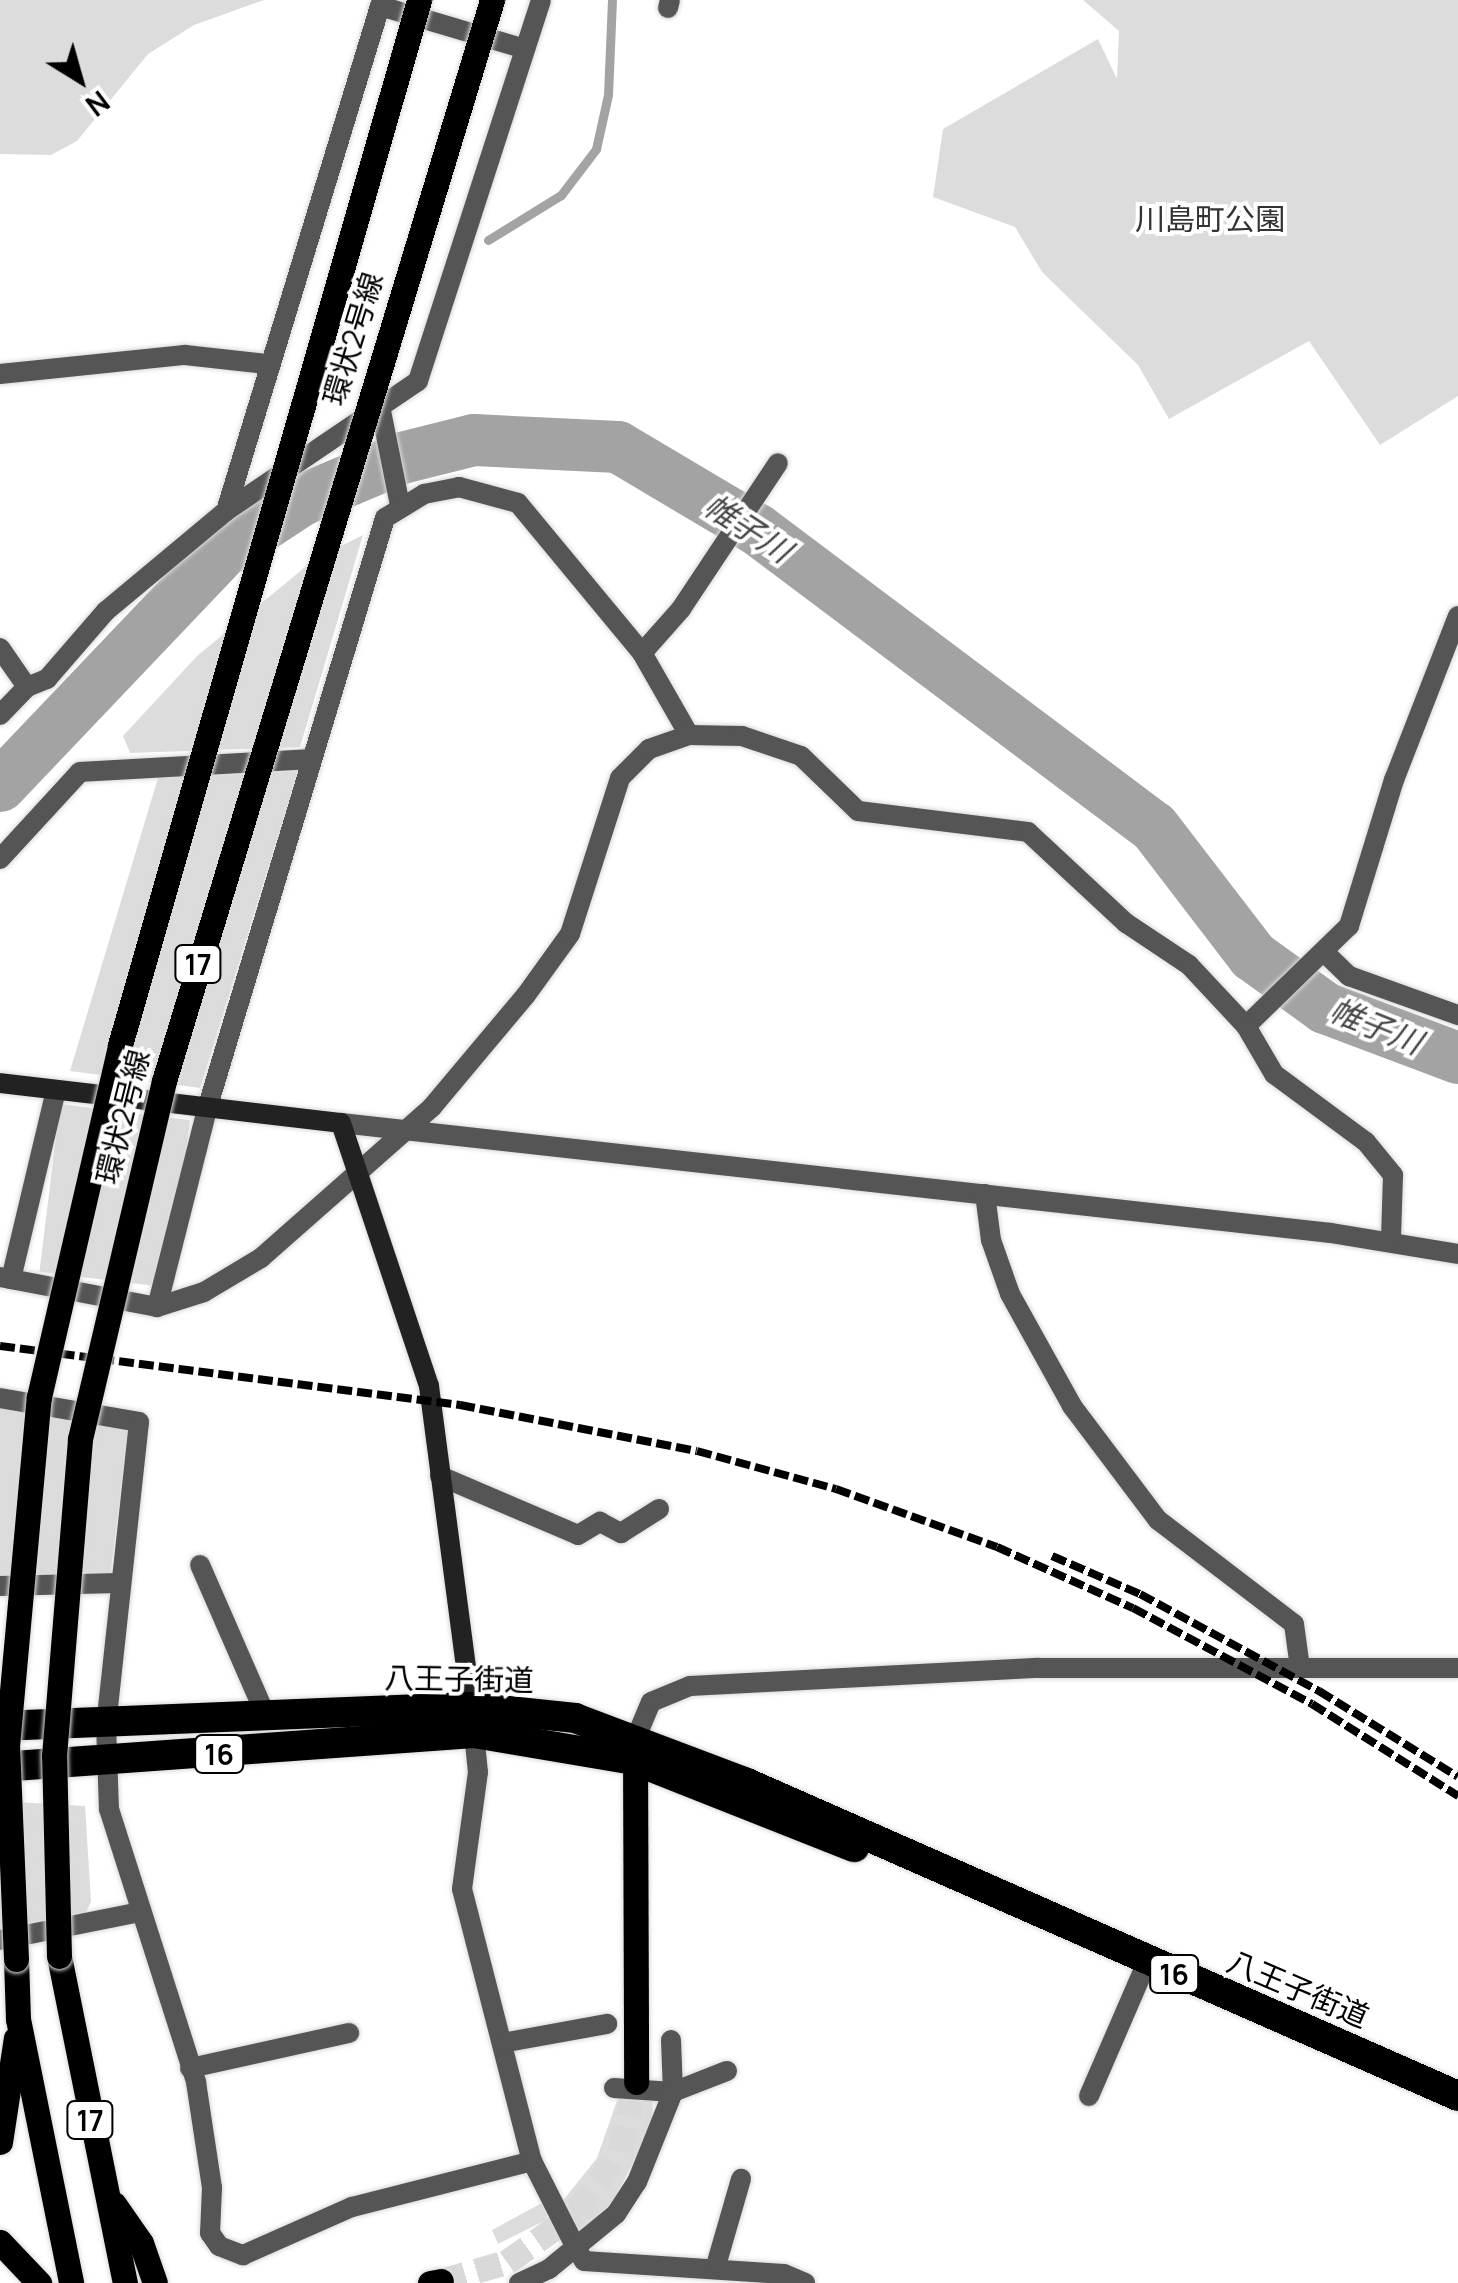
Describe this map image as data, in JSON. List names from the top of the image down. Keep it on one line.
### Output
{"streets":{"highway":["八王子街道","16"],"main road":["環状2号線","17"]},"water":["帷子川"],"parks":["川島町公園"],"north":"bottom right"}
